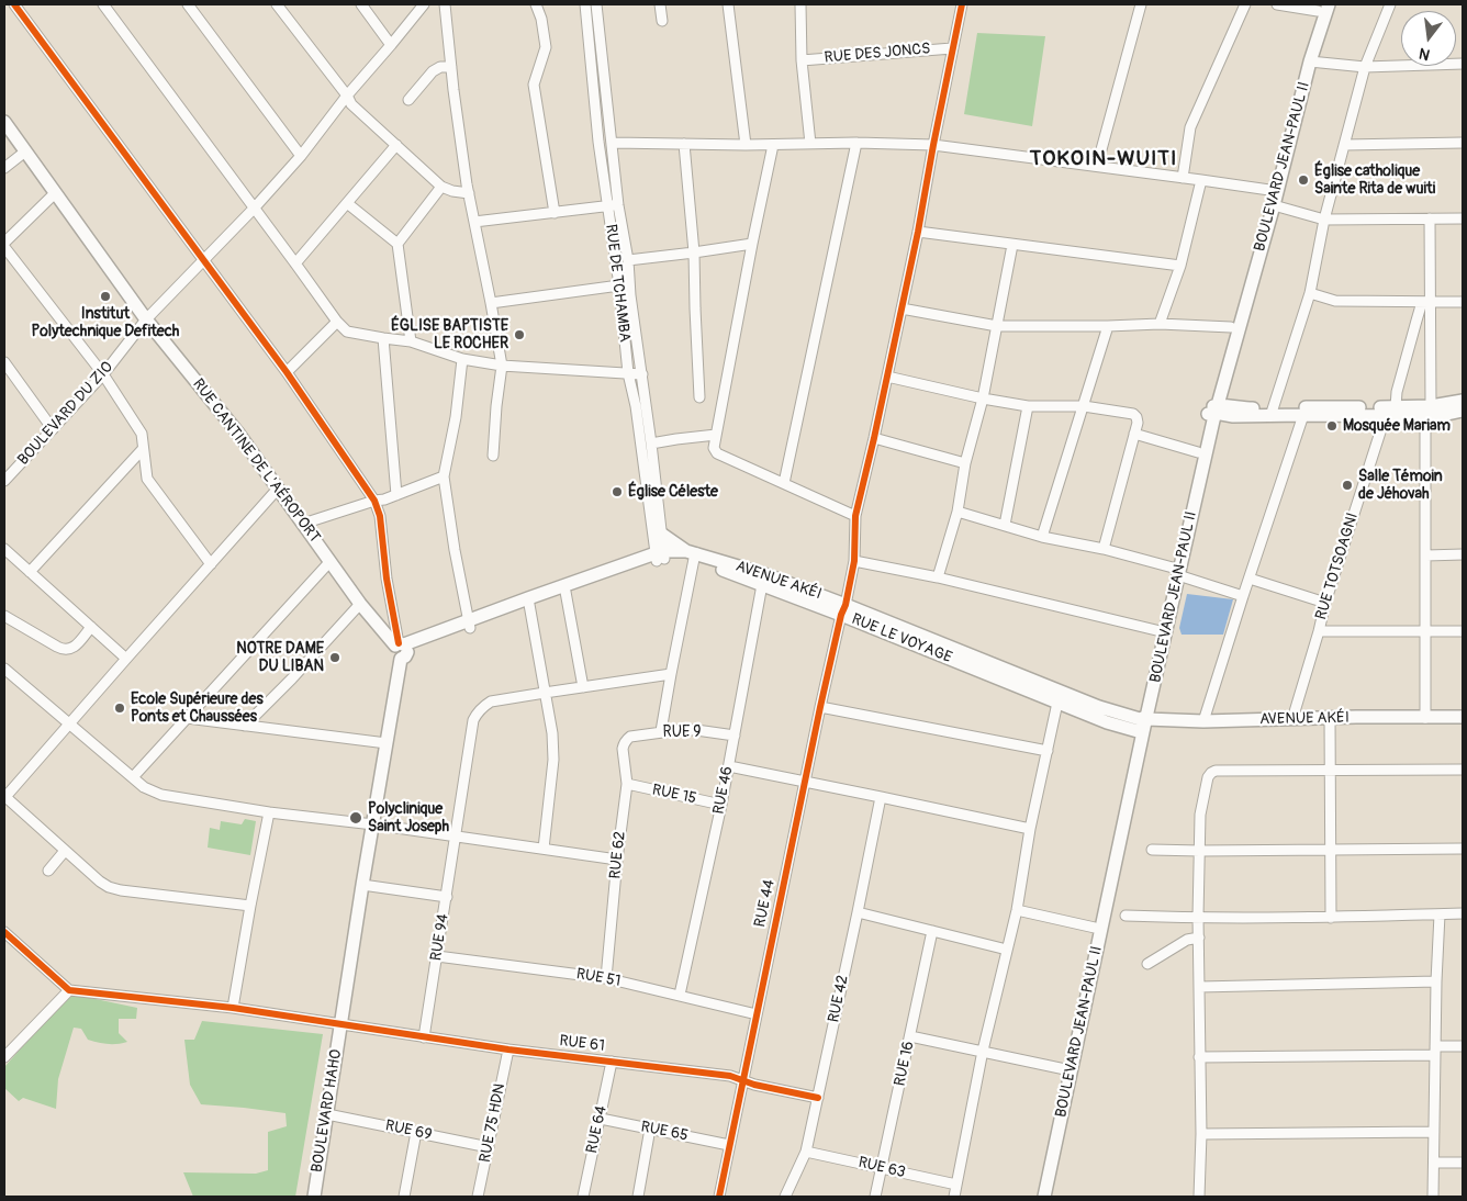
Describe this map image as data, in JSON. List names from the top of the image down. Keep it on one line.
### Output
{"streets":{"main road":["BOULEVARD JEAN-PAUL II","RUE CANTINE DE L'AÉROPORT","AVENUE AKÉI","RUE LE VOYAGE","BOULEVARD HAHO"],"street":["RUE DES JONCS","RUE DE TCHAMBA","BOULEVARD DU ZIO","RUE TOTSOAGNI","RUE 9","RUE 46","RUE 15","RUE 62","RUE 44","RUE 94","RUE 51","RUE 42","RUE 61","RUE 16","RUE 75 HDN","RUE 64","RUE 69","RUE 65","RUE 63"]},"crossings":[["RUE DES JONCS","RUE 44"],["BOULEVARD JEAN-PAUL II","AVENUE AKÉI"],["BOULEVARD JEAN-PAUL II","RUE LE VOYAGE"],["RUE DE TCHAMBA","RUE LE VOYAGE"],["BOULEVARD DU ZIO","RUE CANTINE DE L'AÉROPORT"],["RUE CANTINE DE L'AÉROPORT","RUE LE VOYAGE"],["RUE CANTINE DE L'AÉROPORT","BOULEVARD HAHO"],["RUE TOTSOAGNI","AVENUE AKÉI"],["AVENUE AKÉI","RUE LE VOYAGE"],["AVENUE AKÉI","RUE 44"],["RUE LE VOYAGE","RUE 46"],["RUE LE VOYAGE","RUE 44"],["RUE LE VOYAGE","BOULEVARD HAHO"],["RUE 9","RUE 46"],["RUE 9","RUE 62"],["RUE 46","RUE 15"],["RUE 46","RUE 51"],["RUE 15","RUE 62"],["RUE 62","RUE 51"],["RUE 44","RUE 51"],["RUE 44","RUE 61"],["RUE 44","RUE 65"],["RUE 94","RUE 51"],["RUE 94","RUE 61"],["RUE 42","RUE 61"],["RUE 42","RUE 63"],["RUE 61","BOULEVARD HAHO"],["RUE 61","RUE 75 HDN"],["RUE 61","RUE 64"],["RUE 16","RUE 63"],["BOULEVARD HAHO","RUE 69"],["RUE 75 HDN","RUE 69"],["RUE 64","RUE 65"]],"districts":["TOKOIN-WUITI"],"places":["Église catholique Sainte Rita de wuiti","Institut Polytechnique Defitech","ÉGLISE BAPTISTE LE ROCHER","Mosquée Mariam","Salle Témoin de Jéhovah","Église Céleste","NOTRE DAME DU LIBAN","Ecole Supérieure des Ponts et Chaussées","Polyclinique Saint Joseph"],"north":"bottom"}
